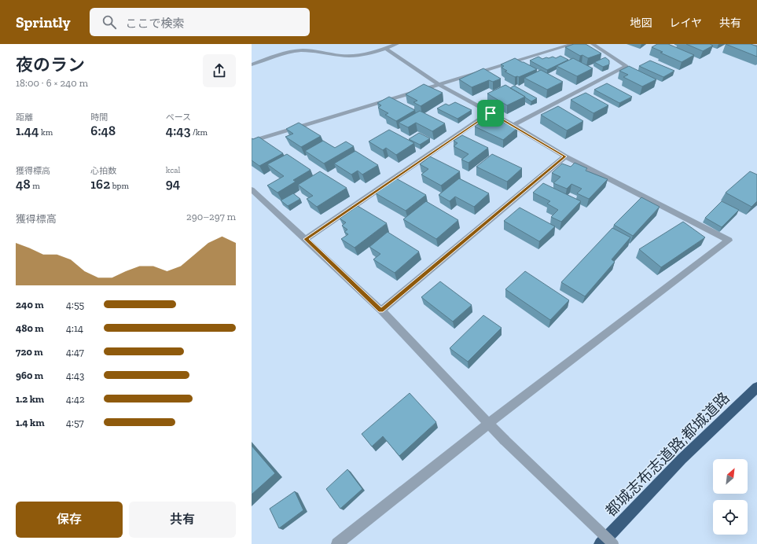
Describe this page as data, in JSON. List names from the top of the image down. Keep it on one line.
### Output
{"streets":{"highway":["都城志布志道路;都城道路"]},"north":"top right","page":{"header":"Sprintly","search":"ここで検索","nav":["地図","レイヤ","共有"],"heading":["夜のラン","18:00 · 6 × 240 m"],"stats":[["距離","1.44 km"],["時間","6:48"],["ペース","4:43 /km"],["獲得標高","48 m"],["心拍数","162 bpm"],["kcal","94"]],"chart":["獲得標高","290–297 m"],"list":[{"name":"240 m","note":"4:55"},{"name":"480 m","note":"4:14"},{"name":"720 m","note":"4:47"},{"name":"960 m","note":"4:43"},{"name":"1.2 km","note":"4:42"},{"name":"1.4 km","note":"4:57"}],"buttons":["保存","共有"]}}
